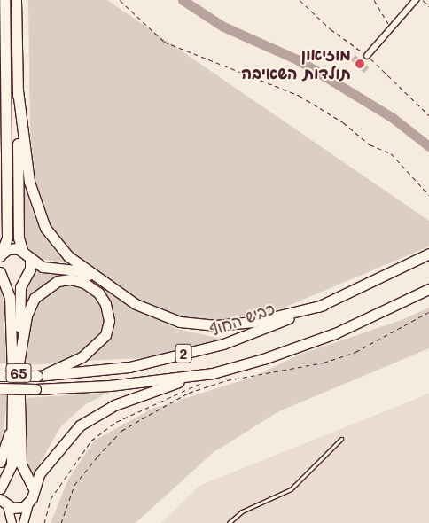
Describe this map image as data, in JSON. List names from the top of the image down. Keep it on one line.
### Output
{"streets":{"highway":["כביש החוף","2","65"]},"places":["מוזיאון תולדות השאיבה"]}
